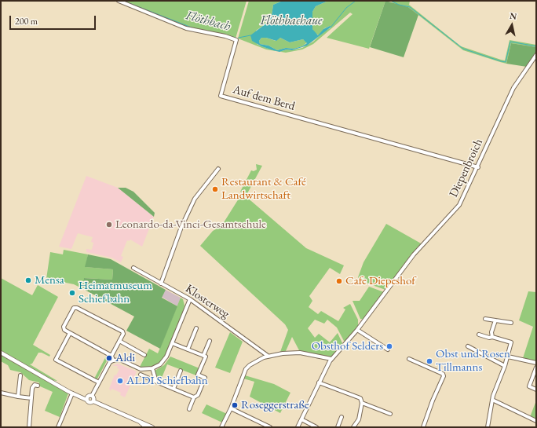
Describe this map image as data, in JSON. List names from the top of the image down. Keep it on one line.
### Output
{"streets":{"street":["Auf dem Berd","Diepenbroich","Klosterweg"]},"crossings":[["Auf dem Berd","Diepenbroich"]],"water":["Flöthbach","Flöthbachaue"],"places":["Restaurant & Café Landwirtschaft","Leonardo-da-Vinci-Gesamtschule","Mensa","Cafe Diepeshof","Heimatmuseum Schiefbahn","Obsthof Selders","Aldi","Obst und Rosen Tillmanns","ALDI Schiefbahn","Roseggerstraße"],"scale_bar":"200 m","north":"top"}
